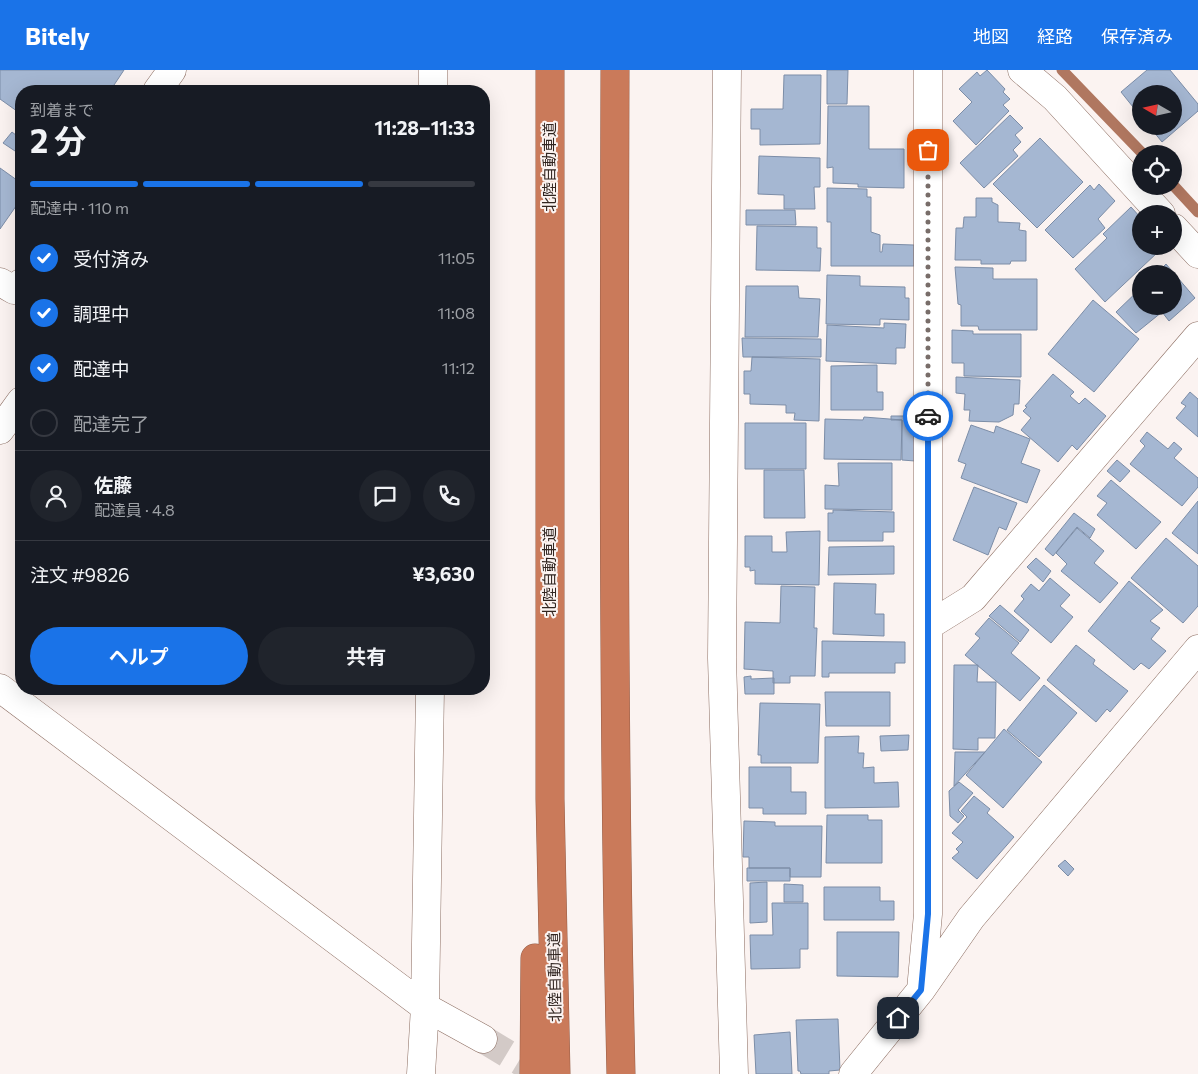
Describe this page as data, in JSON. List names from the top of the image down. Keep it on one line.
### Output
{"streets":{"highway":["北陸自動車道"]},"north":"left","page":{"header":"Bitely","nav":["地図","経路","保存済み"],"map_buttons":["+","−"],"heading":["2 分","到着まで","11:28–11:33"],"panel":["佐藤","配達員 · 4.8","注文 #9826","¥3,630"],"bar":"配達中 · 110 m","list":[["受付済み","11:05"],["調理中","11:08"],["配達中","11:12"],"配達完了"],"buttons":["ヘルプ","共有"]}}
